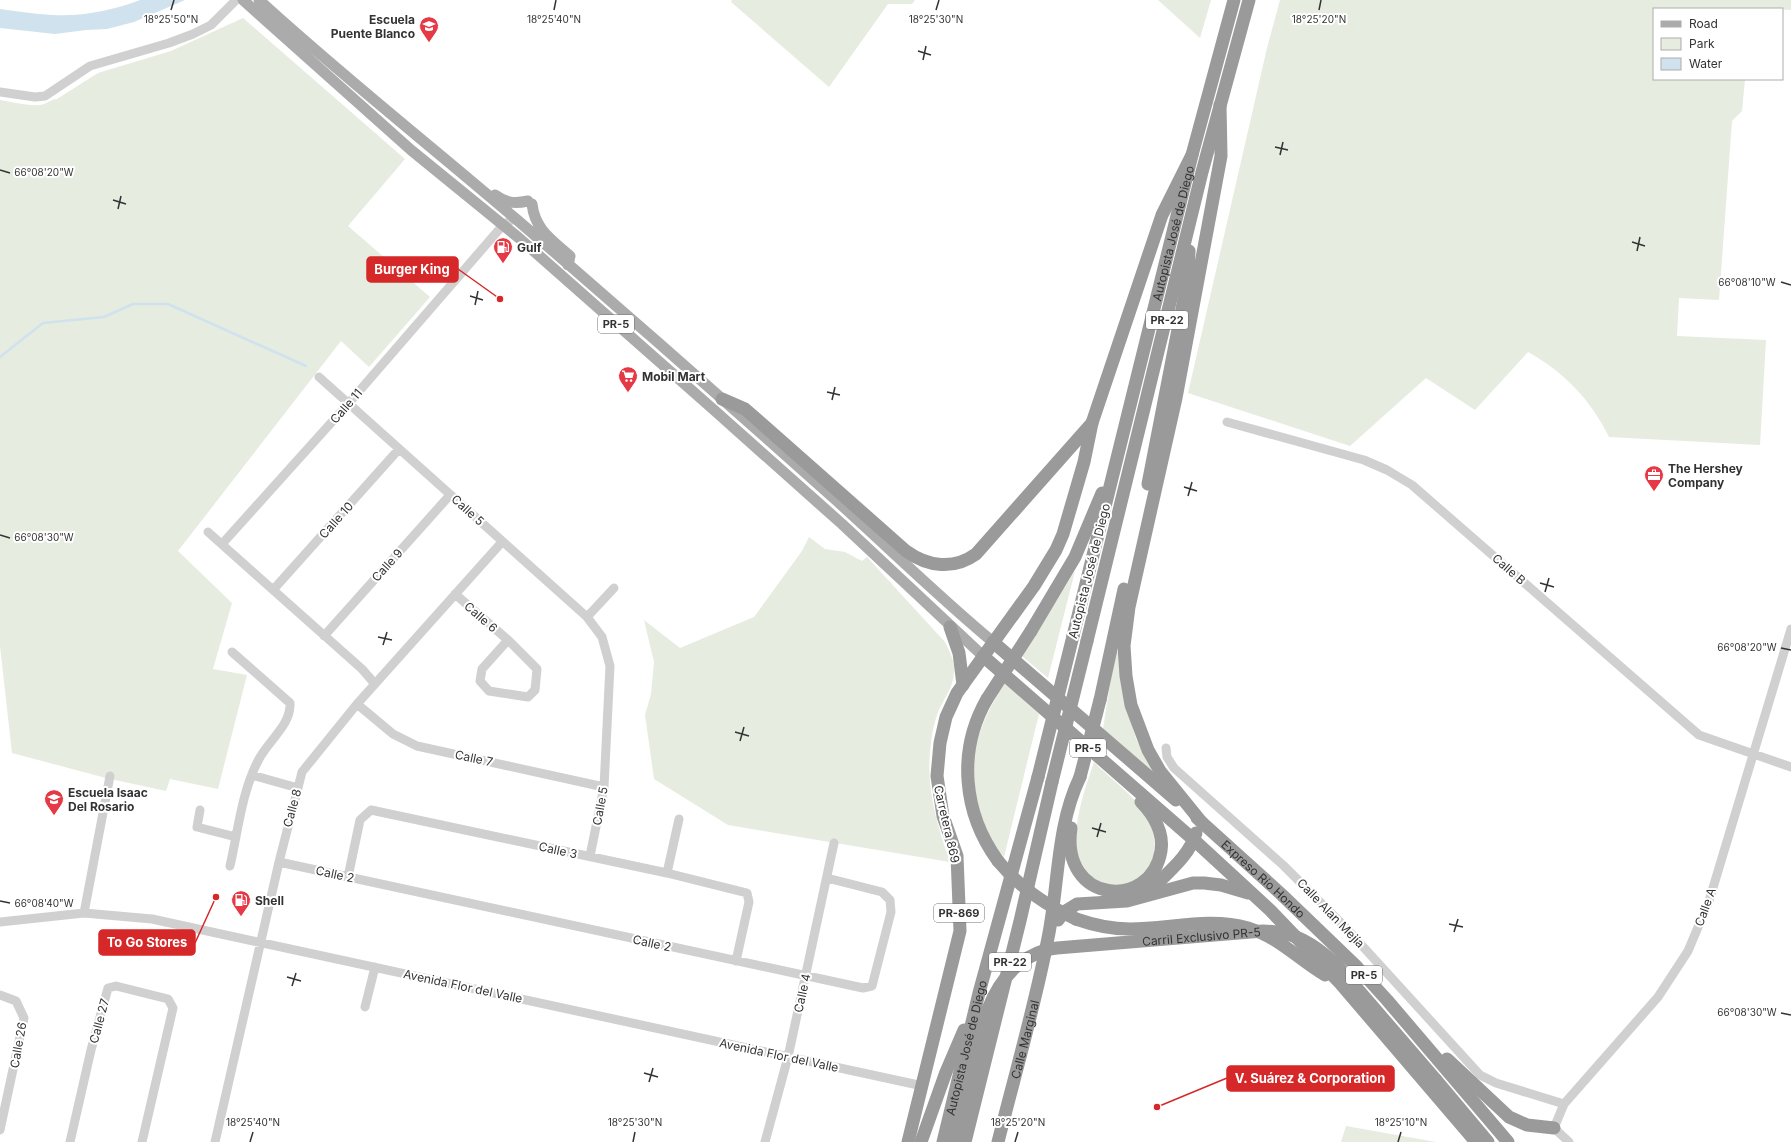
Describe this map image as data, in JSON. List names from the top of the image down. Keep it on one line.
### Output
{"streets":{"highway":["Autopista José de Diego","PR-22","PR-5","Carretera 869","Expreso Río Hondo","PR-869","Carril Exclusivo PR-5","Calle Marginal"],"street":["Calle 11","Calle 5","Calle 10","Calle 9","Calle B","Calle 6","Calle 7","Calle 8","Calle 3","Calle 2","Calle A","Calle Alan Mejía","Avenida Flor del Valle","Calle 4","Calle 27","Calle 26"]},"crossings":[["Autopista José de Diego","Carretera 869"],["PR-5","Calle 11"],["PR-5","Carretera 869"],["PR-5","Expreso Río Hondo"],["Calle 11","Calle 5"],["Calle 5","Calle 10"],["Calle 5","Calle 9"],["Calle 5","Calle 7"],["Calle 5","Calle 8"],["Calle 5","Calle 3"],["Calle B","Calle A"],["Calle 6","Calle 8"],["Calle 7","Calle 8"],["Calle 8","Calle 2"],["Calle 8","Avenida Flor del Valle"],["Carretera 869","Expreso Río Hondo"],["Carretera 869","Avenida Flor del Valle"],["Calle 3","Calle 2"],["Calle 2","Calle 4"],["Calle A","Calle Alan Mejía"],["Avenida Flor del Valle","Calle 4"]],"places":{"school or university":["Escuela Puente Blanco","Escuela Isaac Del Rosario"],"fuel station":["Gulf","Shell"],"other":["Burger King","To Go Stores","V. Suárez & Corporation"],"supermarket":["Mobil Mart"],"office":["The Hershey Company"]},"legend":["Road","Park","Water"],"coordinates":["18°25'50\"N","18°25'40\"N","18°25'30\"N","18°25'20\"N","66°08'20\"W","66°08'10\"W","66°08'30\"W","66°08'40\"W","18°25'10\"N"]}
